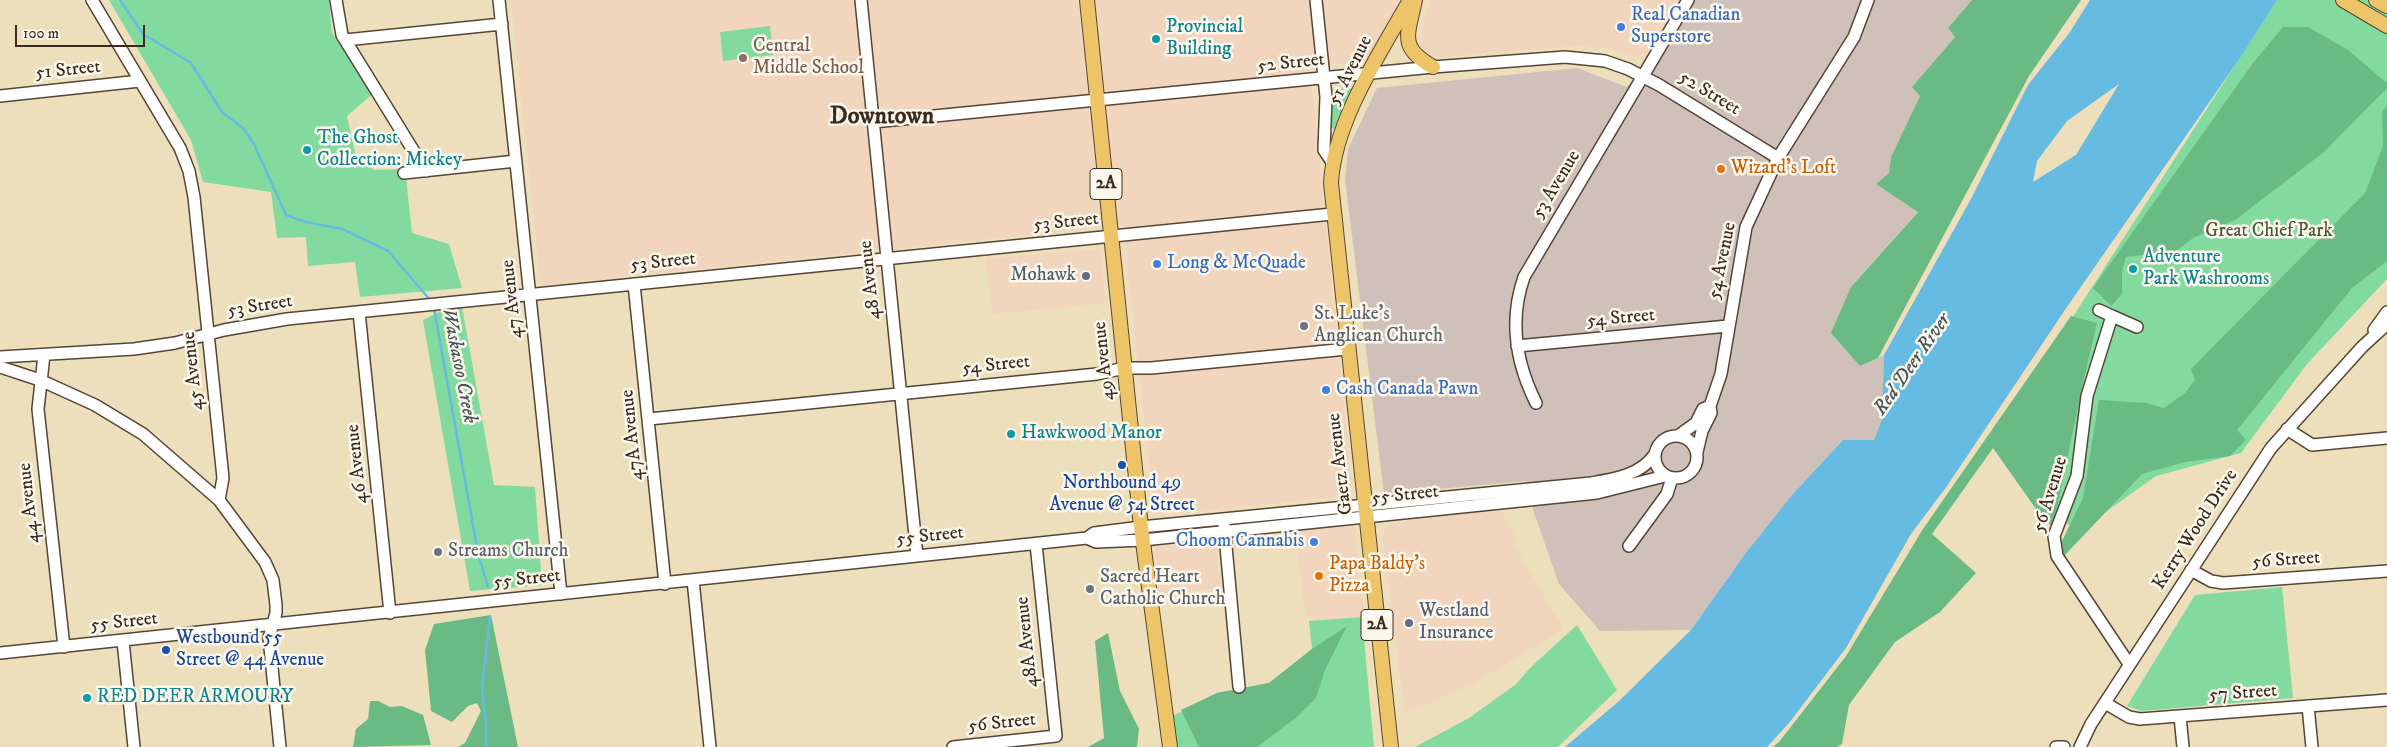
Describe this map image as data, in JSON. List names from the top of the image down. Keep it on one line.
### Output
{"streets":{"main road":["51 Avenue","2A","49 Avenue","Gaetz Avenue"],"street":["52 Street","51 Street","53 Avenue","53 Street","54 Avenue","48 Avenue","47 Avenue","54 Street","45 Avenue","47A Avenue","46 Avenue","56 Avenue","55 Street","44 Avenue","Kerry Wood Drive","56 Street","48A Avenue","57 Street"]},"crossings":[["52 Street","51 Avenue"],["52 Street","53 Avenue"],["52 Street","54 Avenue"],["52 Street","48 Avenue"],["52 Street","49 Avenue"],["52 Street","Gaetz Avenue"],["51 Street","45 Avenue"],["51 Avenue","Gaetz Avenue"],["53 Avenue","54 Street"],["53 Street","48 Avenue"],["53 Street","47 Avenue"],["53 Street","49 Avenue"],["53 Street","45 Avenue"],["53 Street","47A Avenue"],["53 Street","46 Avenue"],["53 Street","Gaetz Avenue"],["53 Street","44 Avenue"],["54 Avenue","54 Street"],["54 Avenue","55 Street"],["48 Avenue","54 Street"],["48 Avenue","55 Street"],["47 Avenue","55 Street"],["54 Street","49 Avenue"],["54 Street","47A Avenue"],["54 Street","Gaetz Avenue"],["49 Avenue","55 Street"],["47A Avenue","55 Street"],["46 Avenue","55 Street"],["Gaetz Avenue","55 Street"],["56 Avenue","Kerry Wood Drive"],["55 Street","44 Avenue"],["55 Street","48A Avenue"],["Kerry Wood Drive","56 Street"],["Kerry Wood Drive","57 Street"],["56 Street","48A Avenue"]],"districts":["Downtown"],"water":["Red Deer River","Waskasoo Creek"],"parks":["Great Chief Park"],"places":["Real Canadian Superstore","Provincial Building","Central Middle School","The Ghost Collection: Mickey","Wizard's Loft","Long & McQuade","Adventure Park Washrooms","Mohawk","St. Luke's Anglican Church","Cash Canada Pawn","Hawkwood Manor","Northbound 49 Avenue @ 54 Street","Choom Cannabis","Streams Church","Papa Baldy's Pizza","Sacred Heart Catholic Church","Westland Insurance","Westbound 55 Street @ 44 Avenue","RED DEER ARMOURY"],"scale_bar":"100 m"}
